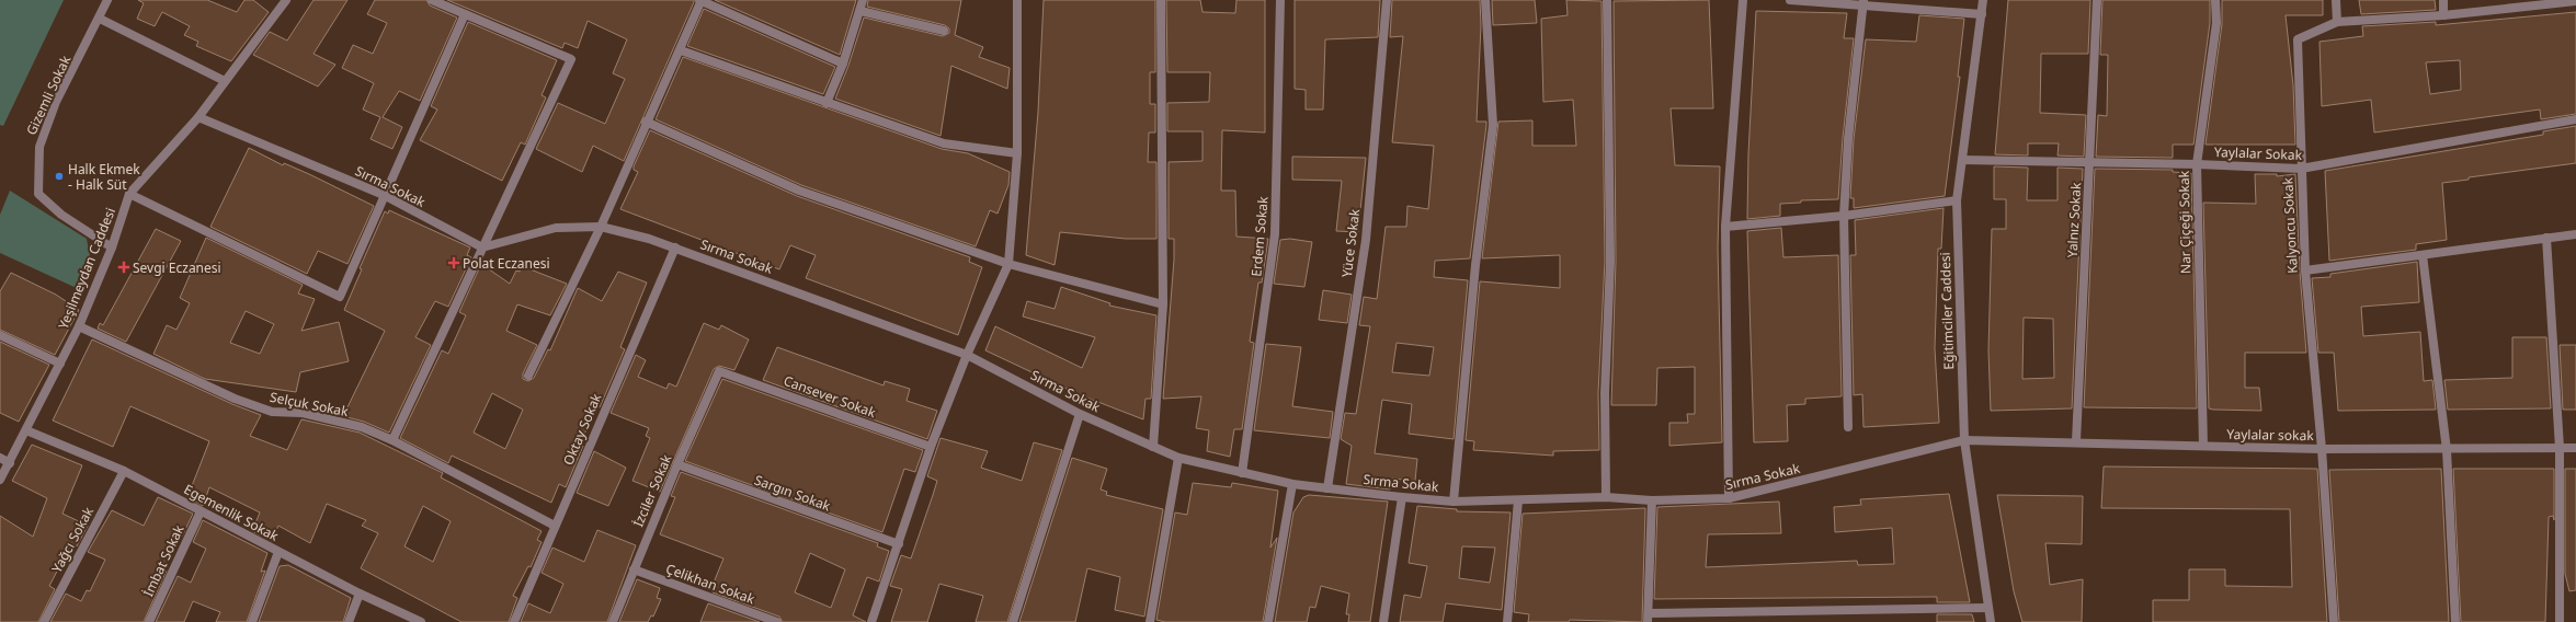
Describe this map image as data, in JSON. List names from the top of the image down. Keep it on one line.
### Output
{"streets":{"street":["Gizemli Sokak","Yaylalar Sokak","Sırma Sokak","Yalnız Sokak","Nar Çiçeği Sokak","Kalyoncu Sokak","Erdem Sokak","Yüce Sokak","Yeşilmeydan Caddesi","Eğitimciler Caddesi","Cansever Sokak","Selçuk Sokak","Oktay Sokak","Yaylalar sokak","İzciler Sokak","Sargın Sokak","Egemenlik Sokak","Yağcı Sokak","İmbat Sokak","Çelikhan Sokak"]},"crossings":[["Gizemli Sokak","Yeşilmeydan Caddesi"],["Yaylalar Sokak","Yalnız Sokak"],["Yaylalar Sokak","Nar Çiçeği Sokak"],["Yaylalar Sokak","Kalyoncu Sokak"],["Yaylalar Sokak","Eğitimciler Caddesi"],["Sırma Sokak","Erdem Sokak"],["Sırma Sokak","Yüce Sokak"],["Sırma Sokak","Yeşilmeydan Caddesi"],["Sırma Sokak","Eğitimciler Caddesi"],["Sırma Sokak","Oktay Sokak"],["Sırma Sokak","Yaylalar sokak"],["Yalnız Sokak","Yaylalar sokak"],["Nar Çiçeği Sokak","Yaylalar sokak"],["Kalyoncu Sokak","Yaylalar sokak"],["Yeşilmeydan Caddesi","Selçuk Sokak"],["Yeşilmeydan Caddesi","Egemenlik Sokak"],["Eğitimciler Caddesi","Yaylalar sokak"],["Cansever Sokak","İzciler Sokak"],["Selçuk Sokak","Oktay Sokak"],["İzciler Sokak","Sargın Sokak"],["İzciler Sokak","Çelikhan Sokak"],["Egemenlik Sokak","Yağcı Sokak"],["Egemenlik Sokak","İmbat Sokak"]],"places":{"other":["Halk Ekmek - Halk Süt"],"health":["Polat Eczanesi","Sevgi Eczanesi"]}}
